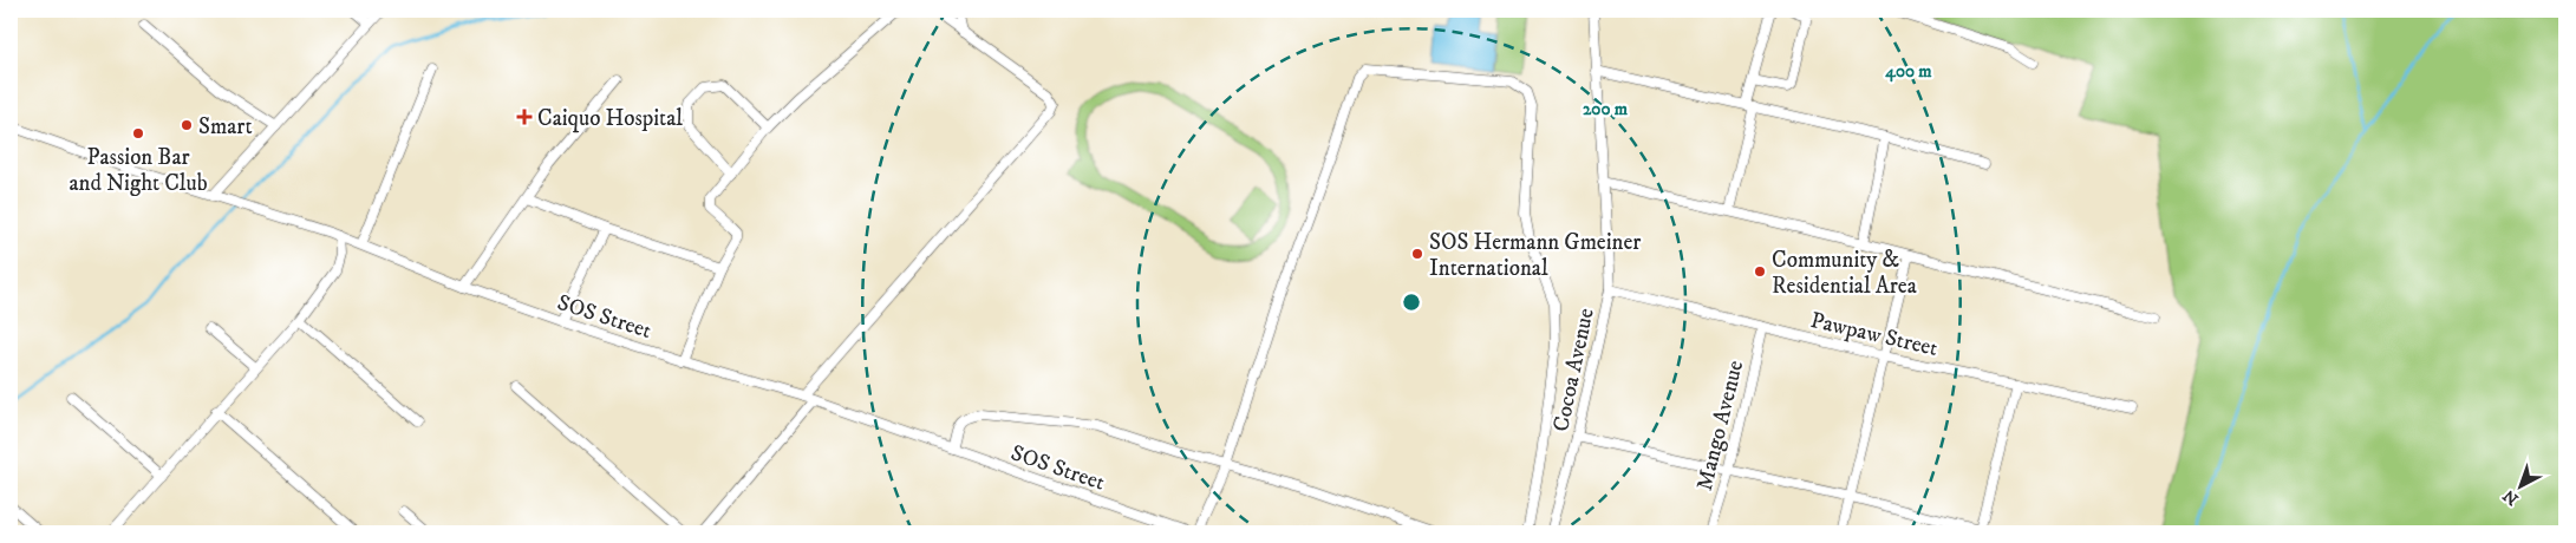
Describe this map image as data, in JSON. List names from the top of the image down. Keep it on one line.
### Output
{"streets":{"street":["SOS Street","Pawpaw Street","Cocoa Avenue","Mango Avenue"]},"crossings":[["Pawpaw Street","Cocoa Avenue"],["Pawpaw Street","Mango Avenue"]],"places":{"health":["Caiquo Hospital"],"other":["Smart","Passion Bar and Night Club","SOS Hermann Gmeiner International","Community & Residential Area"]},"north":"bottom left","rings":["400 m","200 m"]}
